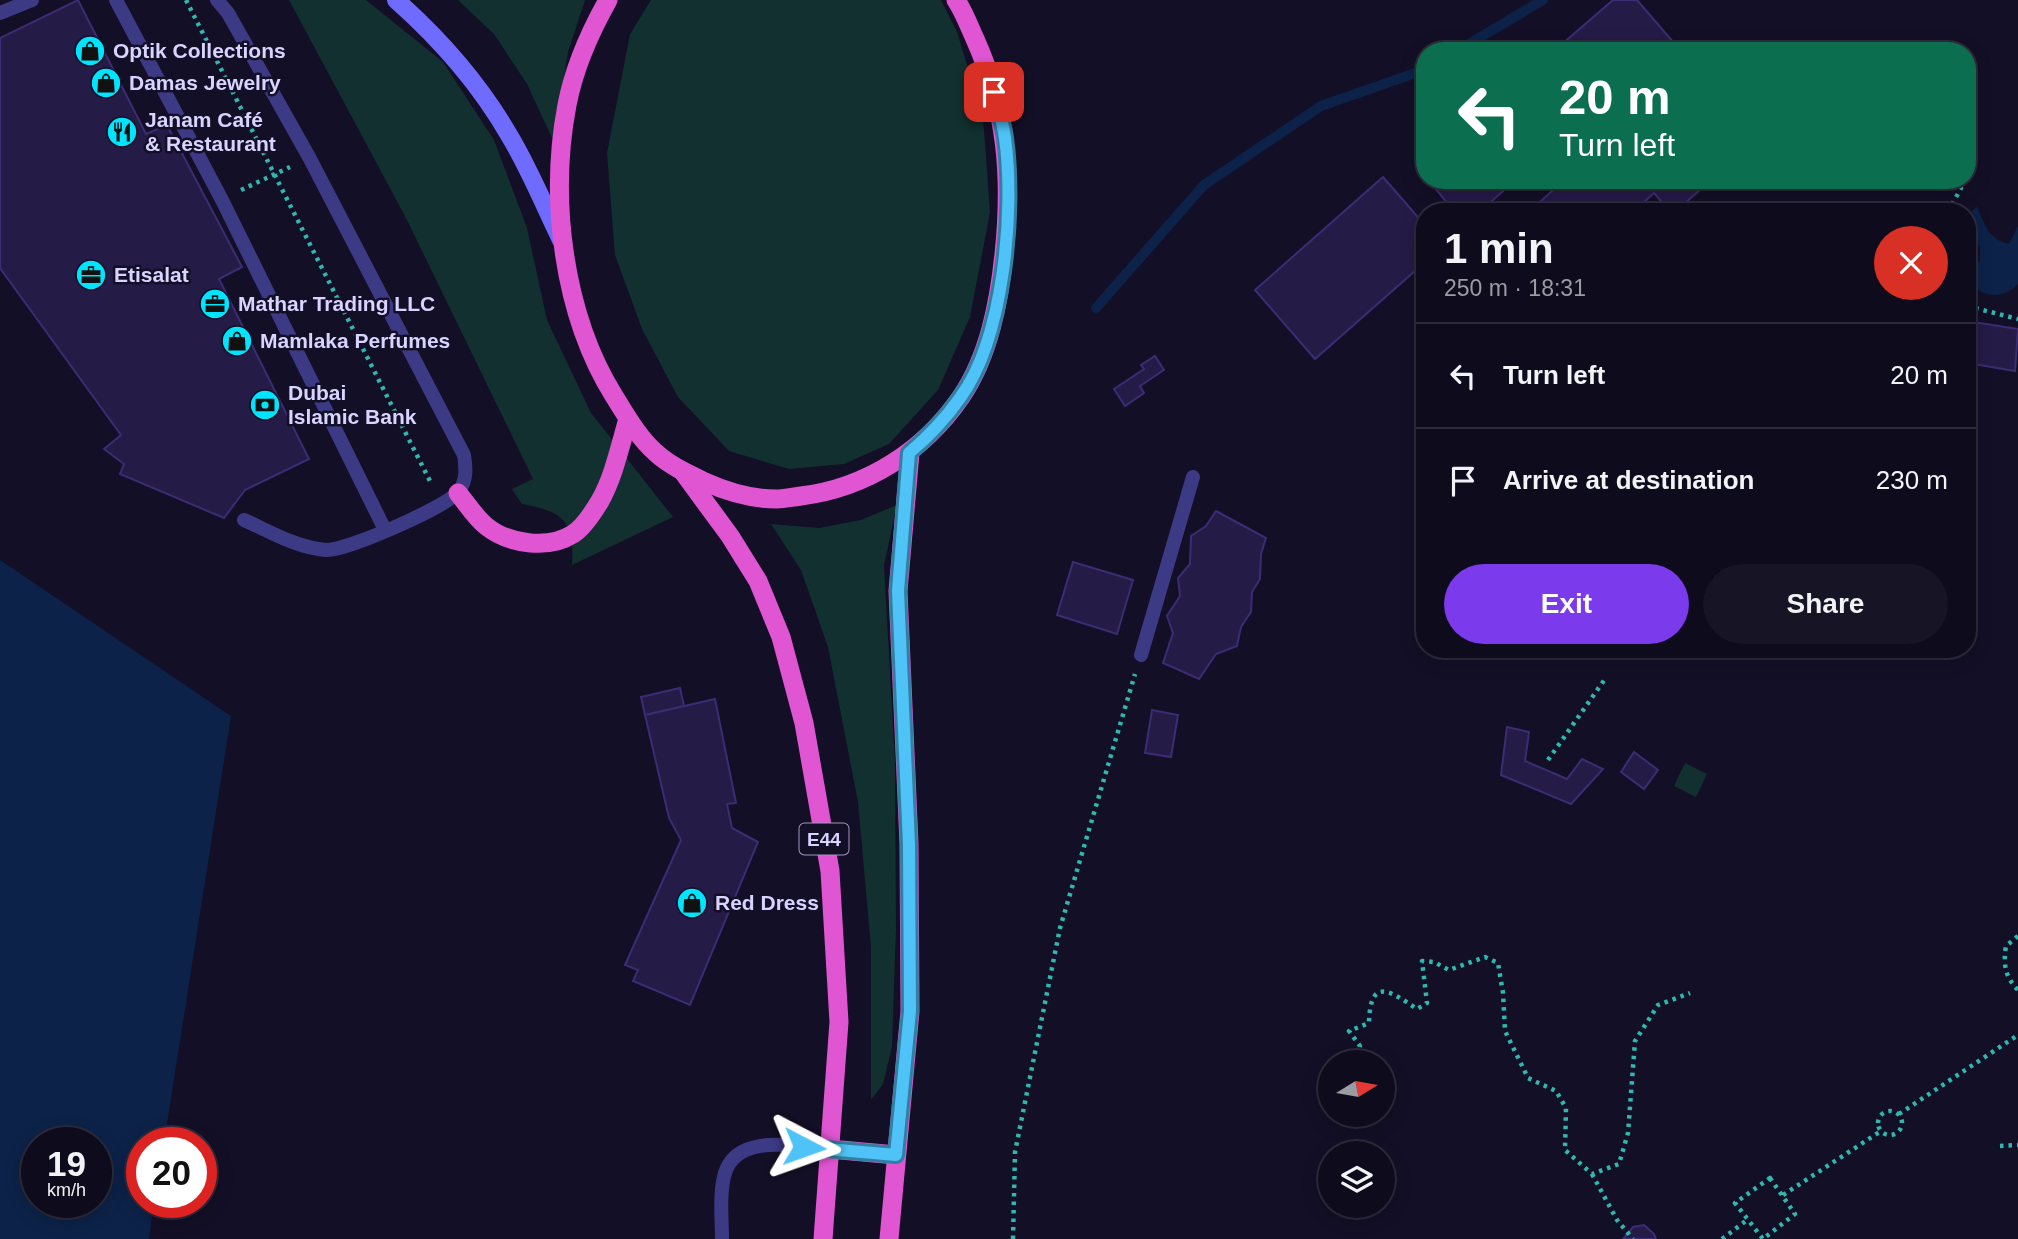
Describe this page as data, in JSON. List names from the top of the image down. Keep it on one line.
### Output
{"streets":{"highway":["E44"]},"places":{"shop":["Optik Collections","Damas Jewelry","Mamlaka Perfumes","Red Dress"],"restaurant":["Janam Café & Restaurant"],"office":["Etisalat","Mathar Trading LLC"],"bank":["Dubai Islamic Bank"]},"north":"right","page":{"turn":["20 m","Turn left"],"heading":["1 min","250 m · 18:31"],"list":[{"name":"Turn left","value":"20 m"},{"name":"Arrive at destination","value":"230 m"}],"buttons":["Exit","Share"],"speed":"19 km/h","limit":"20"}}
